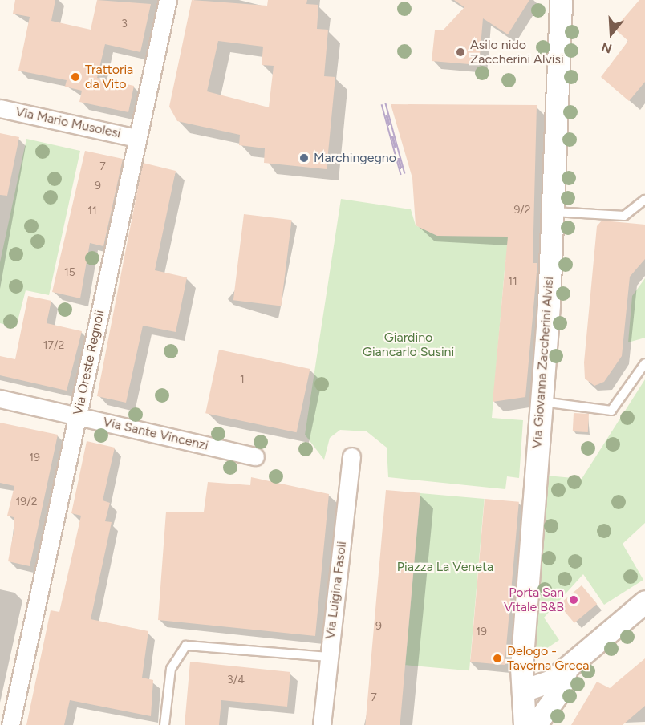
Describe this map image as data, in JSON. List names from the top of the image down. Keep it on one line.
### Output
{"streets":{"street":["Via Mario Musolesi","Via Oreste Regnoli","Via Giovanna Zaccherini Alvisi","Via Sante Vincenzi","Via Luigina Fasoli"]},"crossings":[["Via Mario Musolesi","Via Oreste Regnoli"],["Via Oreste Regnoli","Via Sante Vincenzi"]],"parks":["Giardino Giancarlo Susini","Piazza La Veneta"],"places":["Asilo nido Zaccherini Alvisi","Trattoria da Vito","Marchingegno","Porta San Vitale B&B","Delogo - Taverna Greca"],"house_numbers":["3","7","9","9/2","11","15","11","17/2","1","19","19/2","9","19","3/4","7"],"north":"bottom"}
